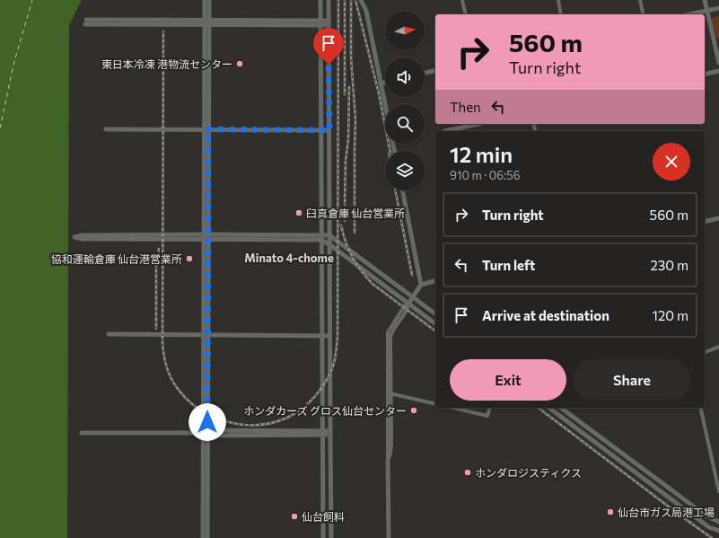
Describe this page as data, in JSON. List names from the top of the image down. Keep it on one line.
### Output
{"districts":["Minato 4-chome"],"places":["東日本冷凍 港物流センター","臼真倉庫 仙台営業所","協和運輸倉庫 仙台港営業所","ホンダカーズ グロス仙台センター","ホンダロジスティクス","仙台市ガス局港工場","仙台飼料"],"north":"right","page":{"turn":["560 m","Turn right"],"then":"Then","heading":["12 min","910 m · 06:56"],"list":[{"name":"Turn right","value":"560 m"},{"name":"Turn left","value":"230 m"},{"name":"Arrive at destination","value":"120 m"}],"buttons":["Exit","Share"]}}
